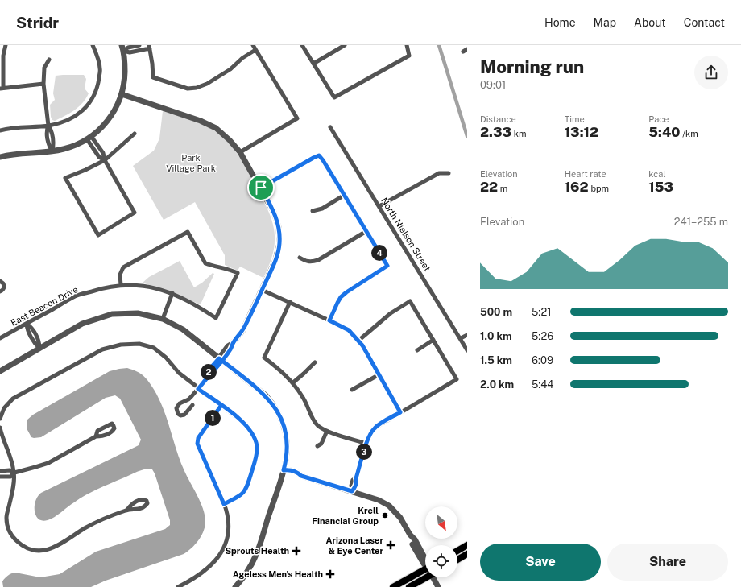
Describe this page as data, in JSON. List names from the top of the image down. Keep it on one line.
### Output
{"streets":{"street":["North Nielson Street","East Beacon Drive"]},"parks":["Park Village Park"],"places":{"other":["Krell Financial Group"],"health":["Arizona Laser & Eye Center","Sprouts Health","Ageless Men's Health"]},"north":"bottom right","page":{"header":"Stridr","nav":["Home","Map","About","Contact"],"heading":["Morning run","09:01"],"stats":[["Distance","2.33 km"],["Time","13:12"],["Pace","5:40 /km"],["Elevation","22 m"],["Heart rate","162 bpm"],["kcal","153"]],"chart":["Elevation","241–255 m"],"pins":["4","2","1","3"],"list":[{"name":"500 m","note":"5:21"},{"name":"1.0 km","note":"5:26"},{"name":"1.5 km","note":"6:09"},{"name":"2.0 km","note":"5:44"}],"buttons":["Save","Share"]}}
